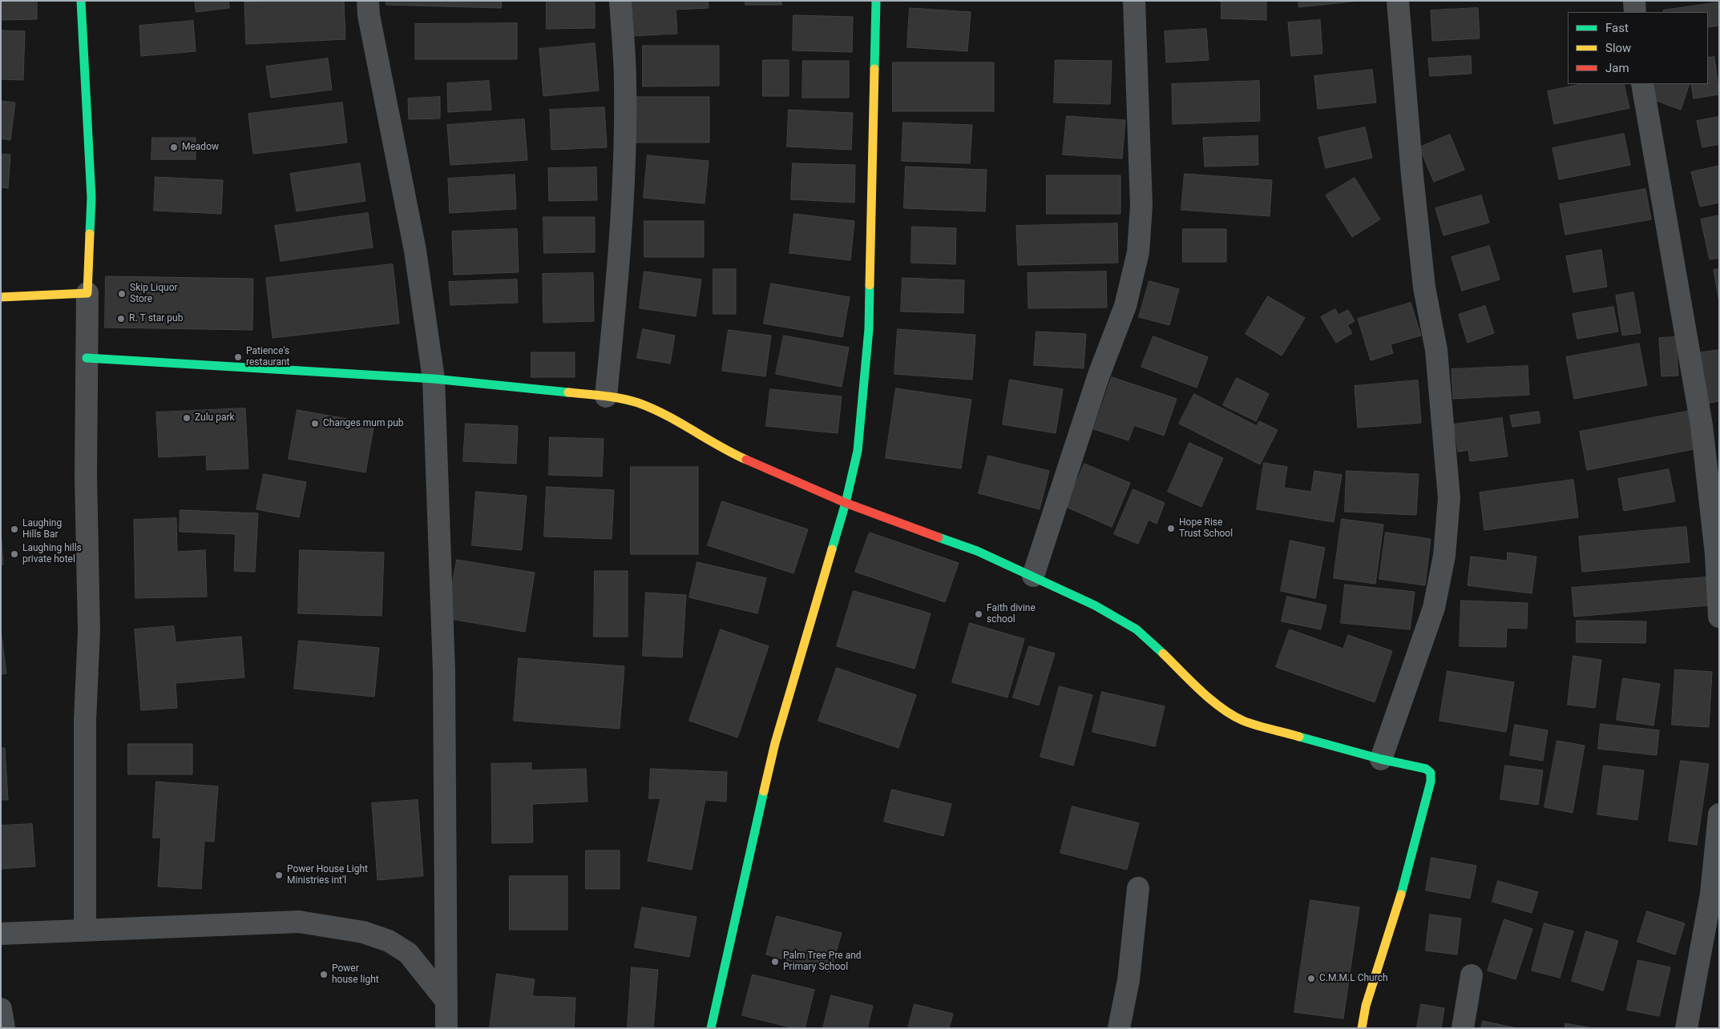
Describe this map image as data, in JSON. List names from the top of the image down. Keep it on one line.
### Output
{"places":["Meadow","Skip Liquor Store","R. T star pub","Patience's restaurant","Zulu park","Changes mum pub","Hope Rise Trust School","Laughing Hills Bar","Laughing hills private hotel","Faith divine school","Power House Light Ministries int'l","Palm Tree Pre and Primary School","Power house light","C.M.M.L Church"],"legend":["Fast","Slow","Jam"]}
